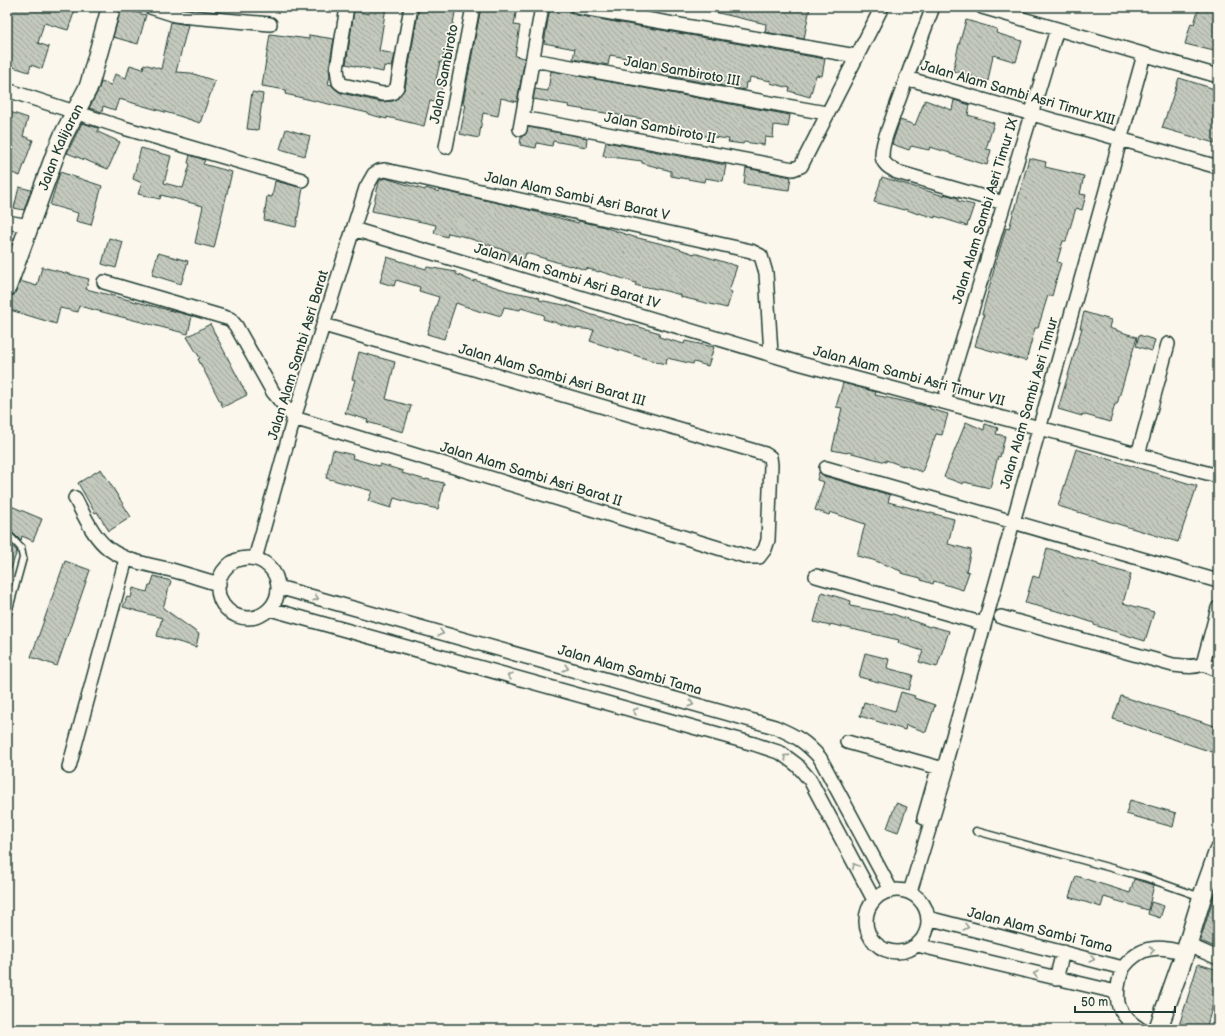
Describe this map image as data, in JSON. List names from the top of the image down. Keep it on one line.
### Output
{"streets":{"street":["Jalan Sambiroto III","Jalan Sambiroto","Jalan Alam Sambi Asri Timur XIII","Jalan Sambiroto II","Jalan Kalijaran","Jalan Alam Sambi Asri Barat V","Jalan Alam Sambi Asri Timur IX","Jalan Alam Sambi Asri Barat IV","Jalan Alam Sambi Asri Barat","Jalan Alam Sambi Asri Barat III","Jalan Alam Sambi Asri Timur VII","Jalan Alam Sambi Asri Timur","Jalan Alam Sambi Asri Barat II","Jalan Alam Sambi Tama"]},"crossings":[["Jalan Sambiroto III","Jalan Sambiroto II"],["Jalan Alam Sambi Asri Timur XIII","Jalan Alam Sambi Asri Timur IX"],["Jalan Alam Sambi Asri Timur XIII","Jalan Alam Sambi Asri Timur"],["Jalan Alam Sambi Asri Barat V","Jalan Alam Sambi Asri Barat IV"],["Jalan Alam Sambi Asri Barat V","Jalan Alam Sambi Asri Barat"],["Jalan Alam Sambi Asri Barat V","Jalan Alam Sambi Asri Timur VII"],["Jalan Alam Sambi Asri Timur IX","Jalan Alam Sambi Asri Timur VII"],["Jalan Alam Sambi Asri Barat IV","Jalan Alam Sambi Asri Barat"],["Jalan Alam Sambi Asri Barat IV","Jalan Alam Sambi Asri Timur VII"],["Jalan Alam Sambi Asri Barat","Jalan Alam Sambi Asri Barat III"],["Jalan Alam Sambi Asri Barat","Jalan Alam Sambi Asri Barat II"],["Jalan Alam Sambi Asri Barat","Jalan Alam Sambi Tama"],["Jalan Alam Sambi Asri Barat III","Jalan Alam Sambi Asri Barat II"],["Jalan Alam Sambi Asri Timur VII","Jalan Alam Sambi Asri Timur"],["Jalan Alam Sambi Asri Timur","Jalan Alam Sambi Tama"]],"scale_bar":"50 m"}
